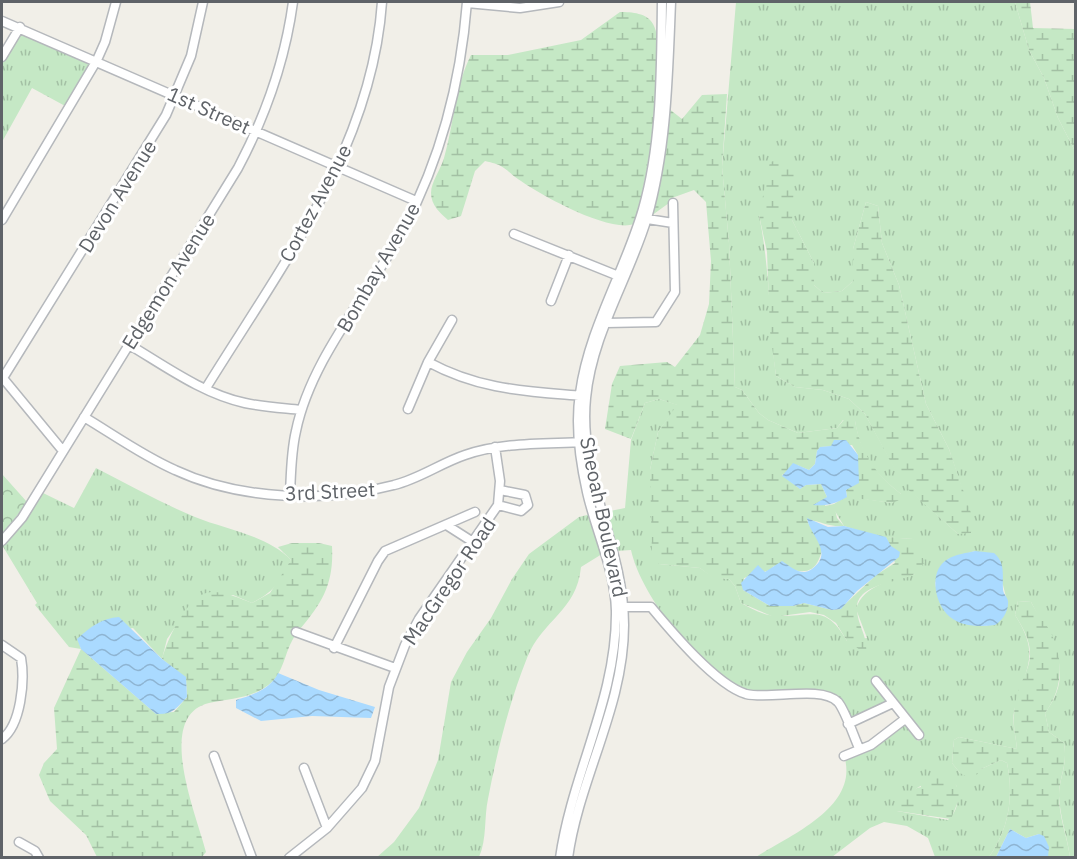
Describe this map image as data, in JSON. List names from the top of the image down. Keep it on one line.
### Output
{"streets":{"street":["1st Street","Devon Avenue","Cortez Avenue","Bombay Avenue","Edgemon Avenue","3rd Street","Sheoah Boulevard","MacGregor Road"]},"crossings":[["1st Street","Devon Avenue"],["1st Street","Cortez Avenue"],["1st Street","Bombay Avenue"],["1st Street","Edgemon Avenue"],["Bombay Avenue","3rd Street"],["Edgemon Avenue","3rd Street"],["3rd Street","Sheoah Boulevard"],["3rd Street","MacGregor Road"]]}
